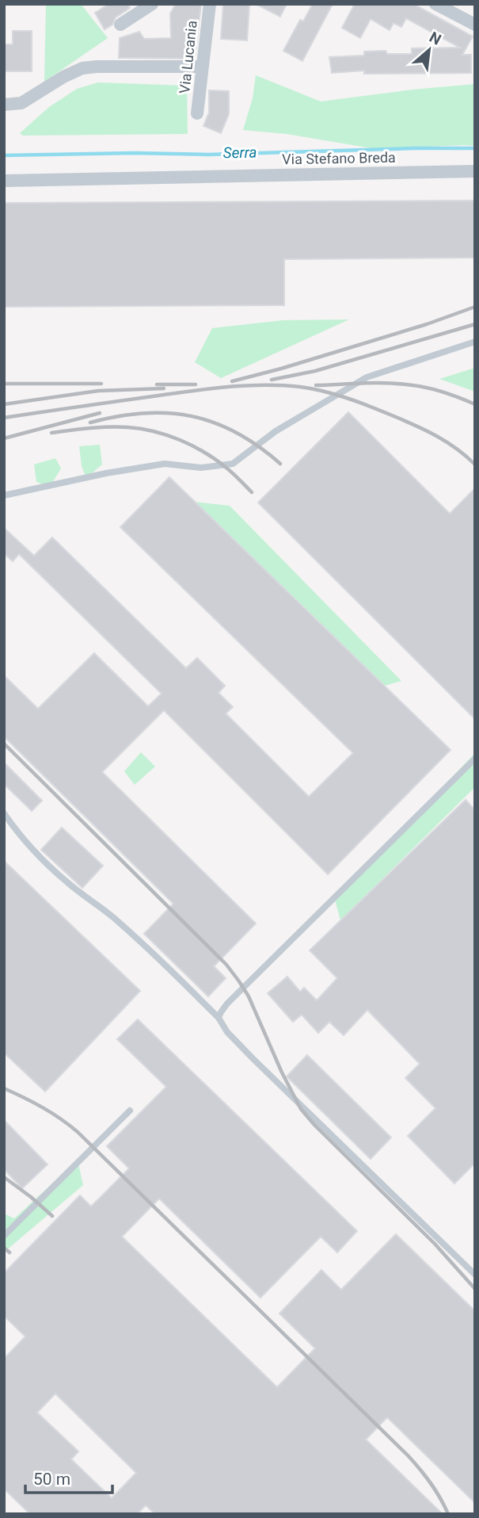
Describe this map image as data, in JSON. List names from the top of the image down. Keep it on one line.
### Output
{"streets":{"street":["Via Lucania","Via Stefano Breda"]},"water":["Serra"],"scale_bar":"50 m","north":"top right"}
